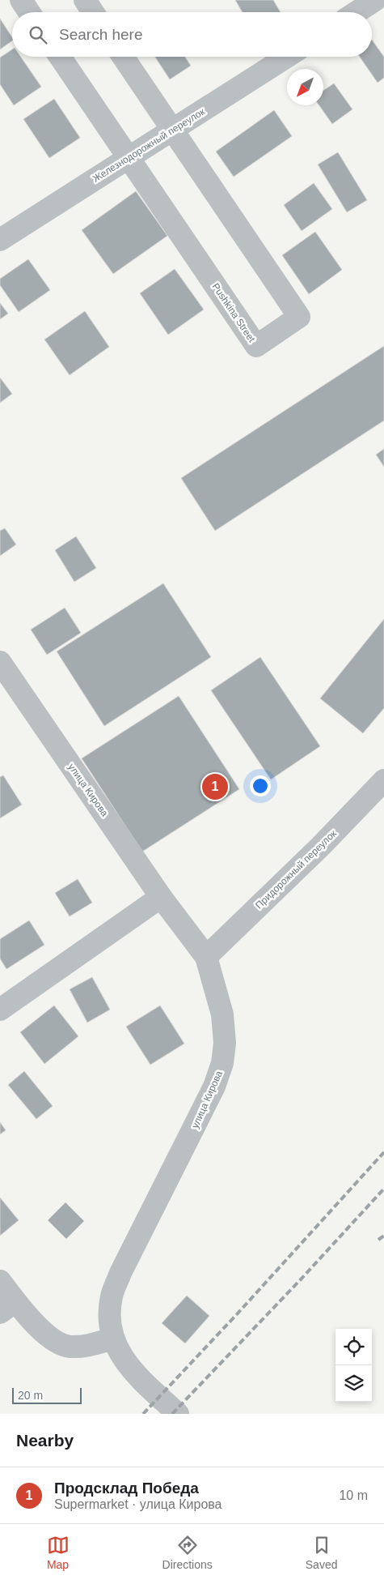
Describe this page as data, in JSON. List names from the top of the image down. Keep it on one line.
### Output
{"streets":{"street":["Железнодорожный переулок","Pushkina Street","улица Кирова","Придорожный переулок"]},"crossings":[["Железнодорожный переулок","Pushkina Street"],["улица Кирова","Придорожный переулок"]],"scale_bar":"20 m","north":"bottom left","page":{"search":"Search here","pins":"1","scale":"20 m","heading":"Nearby","list":[{"mark":"1","name":"Продсклад Победа","note":"Supermarket · улица Кирова","value":"10 m"}],"nav":["Map","Directions","Saved"]}}
